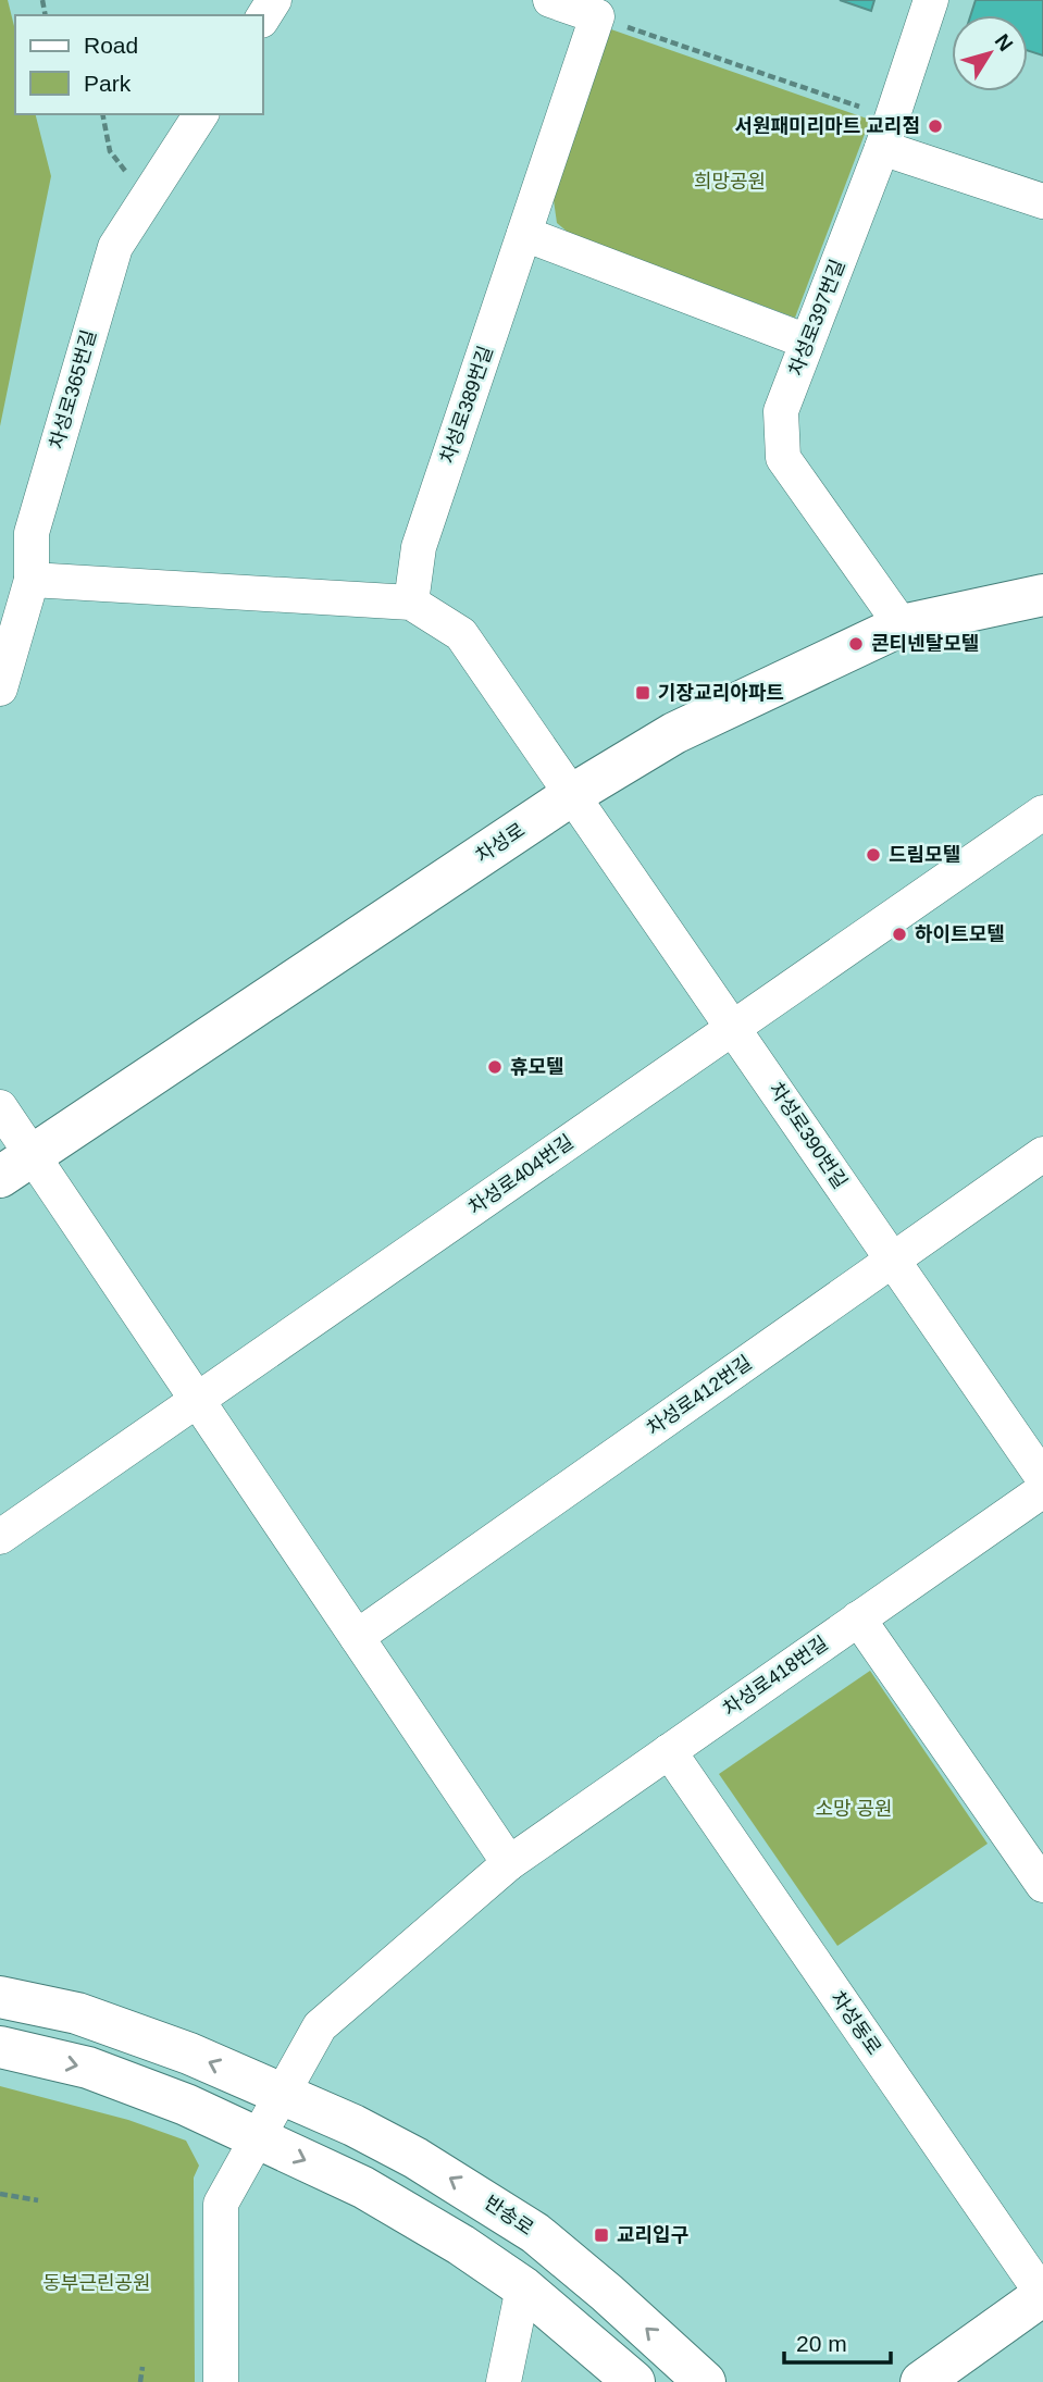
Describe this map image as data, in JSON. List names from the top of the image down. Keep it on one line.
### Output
{"streets":{"main road":["차성로","차성동로","반송로"],"street":["차성로397번길","차성로365번길","차성로389번길","차성로390번길","차성로404번길","차성로412번길","차성로418번길"]},"crossings":[["차성로397번길","차성로"],["차성로","차성로390번길"],["차성로390번길","차성로404번길"],["차성로390번길","차성로412번길"],["차성로418번길","차성동로"],["차성로418번길","반송로"]],"parks":["희망공원","소망 공원","동부근린공원"],"places":{"other":["서원패미리마트 교리점","콘티넨탈모텔","드림모텔","하이트모텔","휴모텔"],"transit":["기장교리아파트","교리입구"]},"legend":["Road","Park"],"scale_bar":"20 m","north":"top right"}
